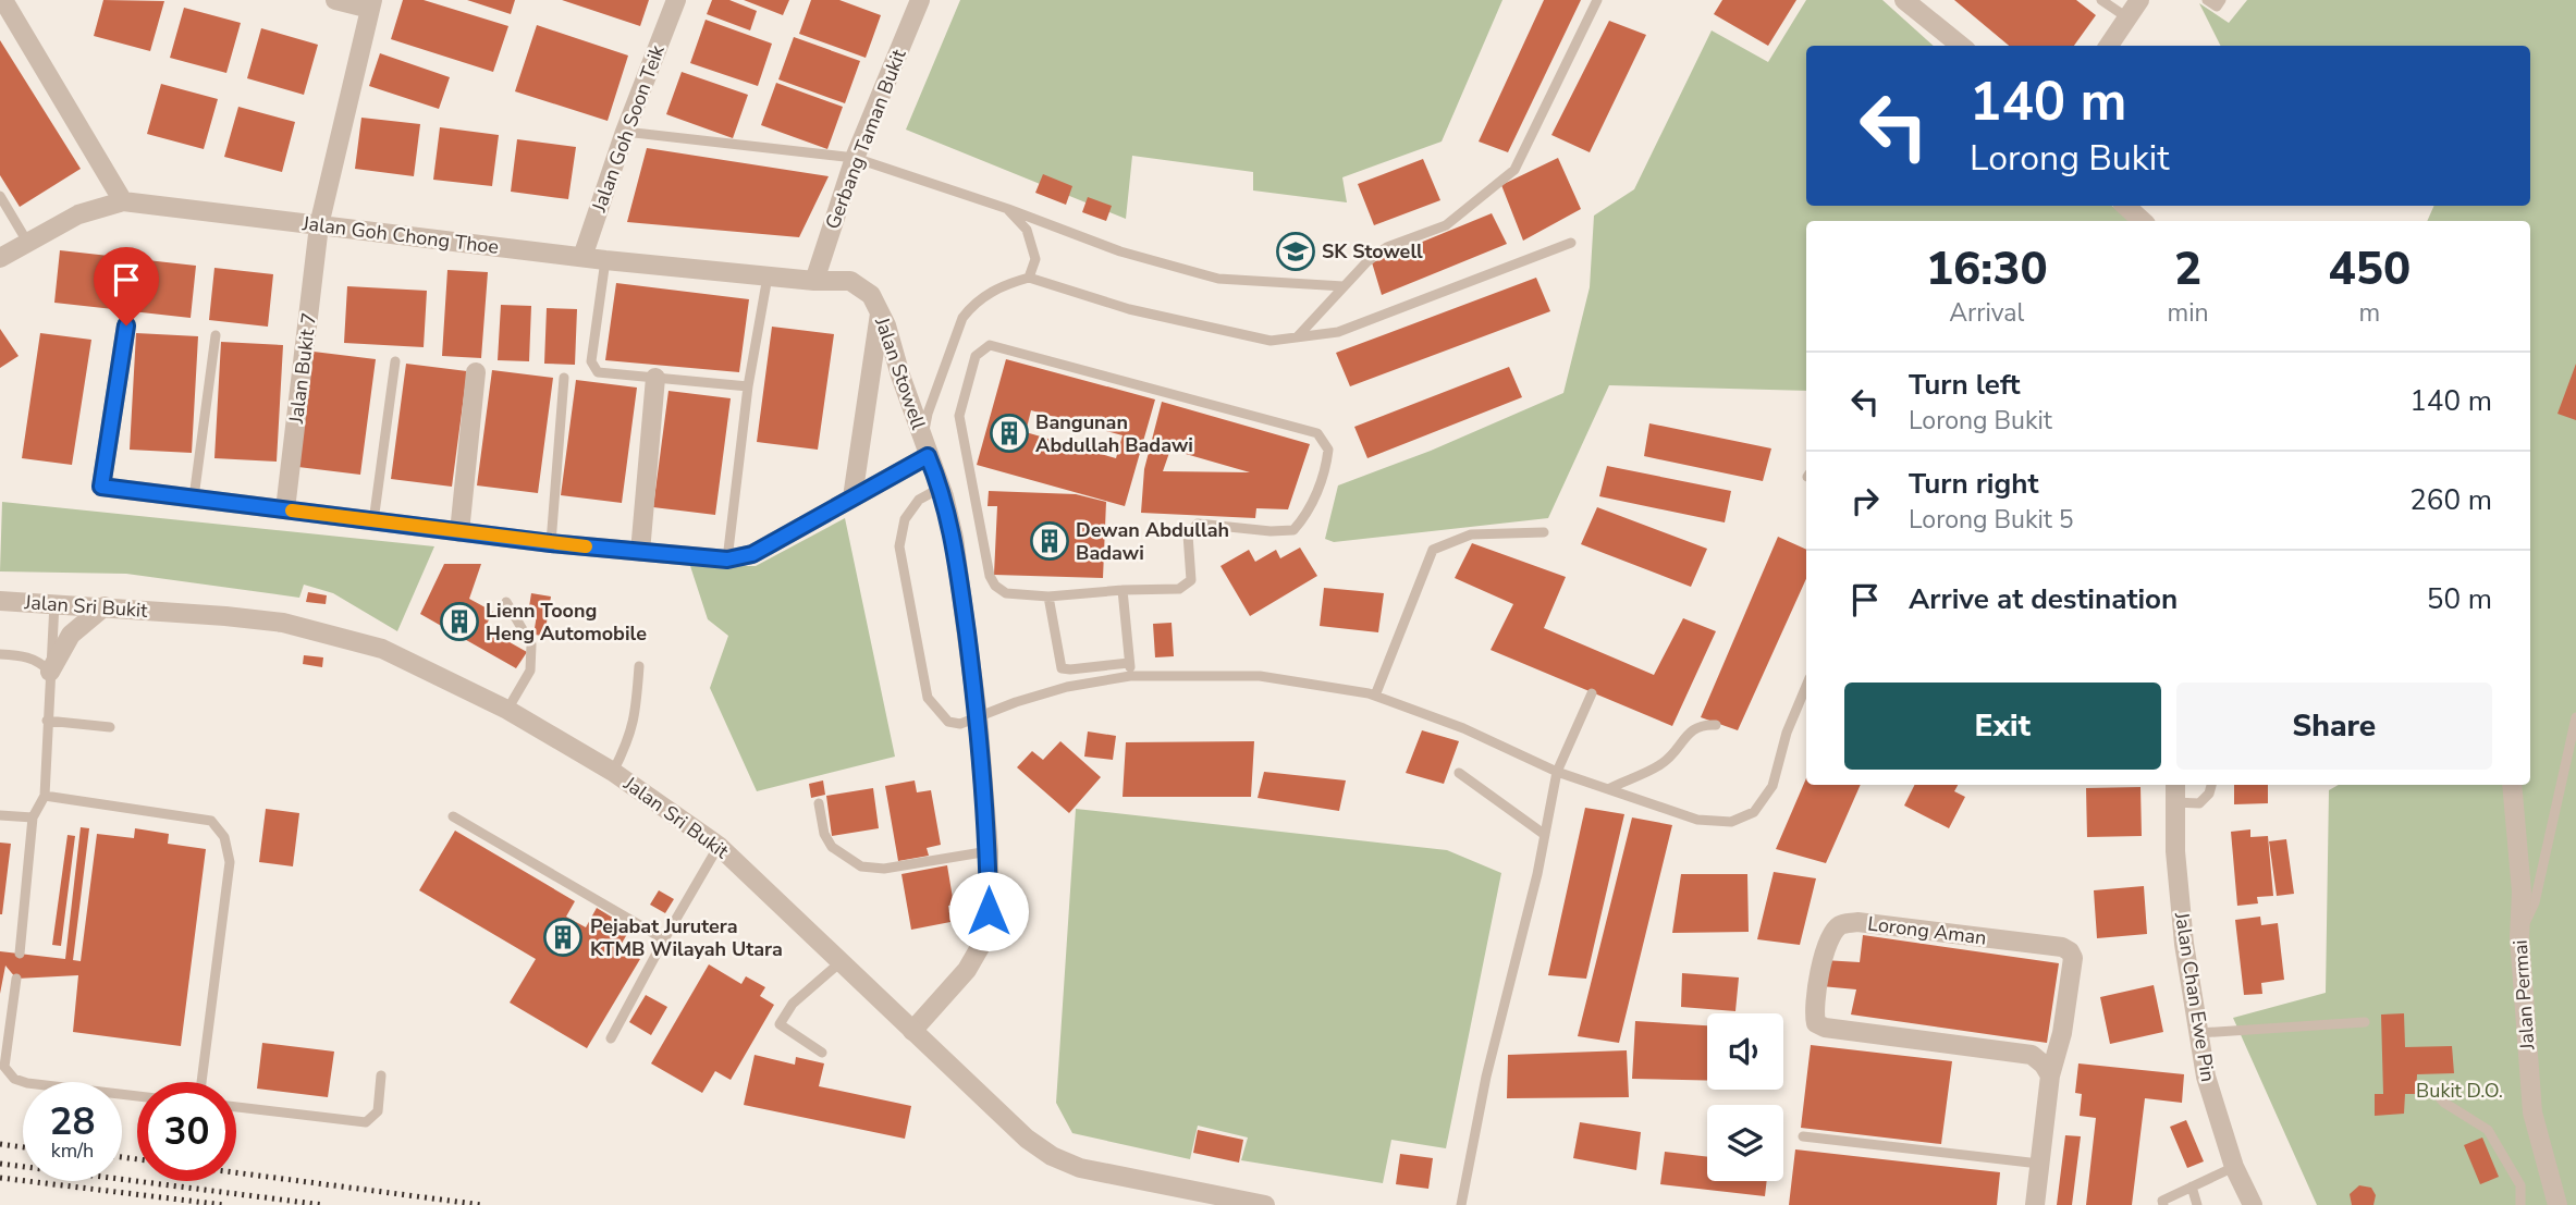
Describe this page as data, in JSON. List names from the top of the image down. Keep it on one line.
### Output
{"streets":{"street":["Jalan Goh Soon Teik","Gerbang Taman Bukit","Jalan Goh Chong Thoe","Jalan Bukit 7","Jalan Stowell","Jalan Sri Bukit","Lorong Aman","Jalan Permai","Jalan Chan Ewe Pin"]},"crossings":[["Jalan Goh Soon Teik","Jalan Goh Chong Thoe"],["Gerbang Taman Bukit","Jalan Goh Chong Thoe"],["Gerbang Taman Bukit","Jalan Stowell"],["Jalan Goh Chong Thoe","Jalan Bukit 7"],["Jalan Goh Chong Thoe","Jalan Stowell"],["Jalan Stowell","Jalan Sri Bukit"]],"parks":["Bukit D.O."],"places":{"school or university":["SK Stowell"],"building":["Bangunan Abdullah Badawi","Dewan Abdullah Badawi","Lienn Toong Heng Automobile","Pejabat Jurutera KTMB Wilayah Utara"]},"page":{"turn":["140 m","Lorong Bukit"],"eta":["16:30","Arrival","2","min","450","m"],"list":[{"name":"Turn left","note":"Lorong Bukit","value":"140 m"},{"name":"Turn right","note":"Lorong Bukit 5","value":"260 m"},{"name":"Arrive at destination","value":"50 m"}],"buttons":["Exit","Share"],"speed":"28 km/h","limit":"30"}}
